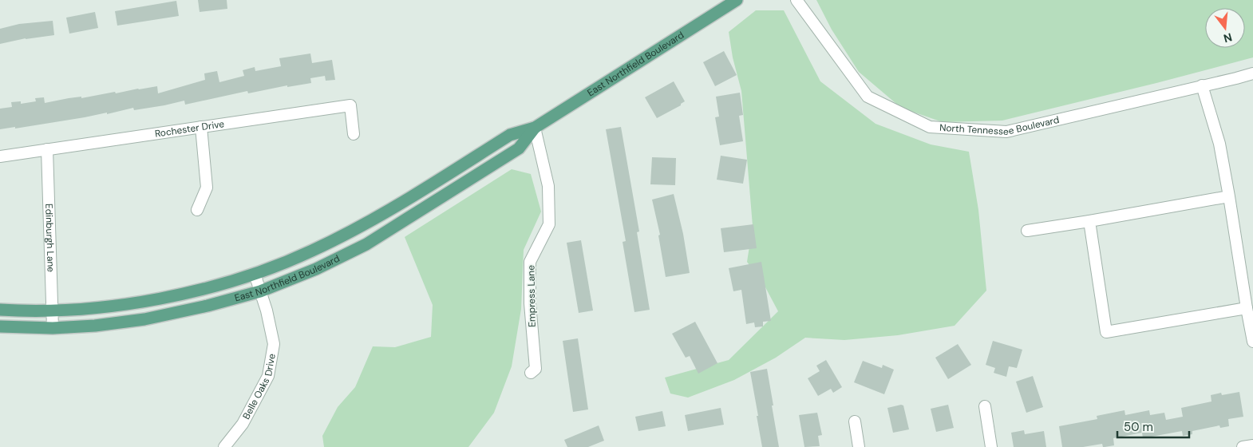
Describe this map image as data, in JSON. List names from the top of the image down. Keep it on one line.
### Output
{"streets":{"main road":["East Northfield Boulevard"],"street":["North Tennessee Boulevard","Rochester Drive","Edinburgh Lane","Empress Lane","Belle Oaks Drive"]},"crossings":[["East Northfield Boulevard","Edinburgh Lane"],["East Northfield Boulevard","Empress Lane"],["East Northfield Boulevard","Belle Oaks Drive"],["Rochester Drive","Edinburgh Lane"]],"scale_bar":"50 m","north":"bottom"}
